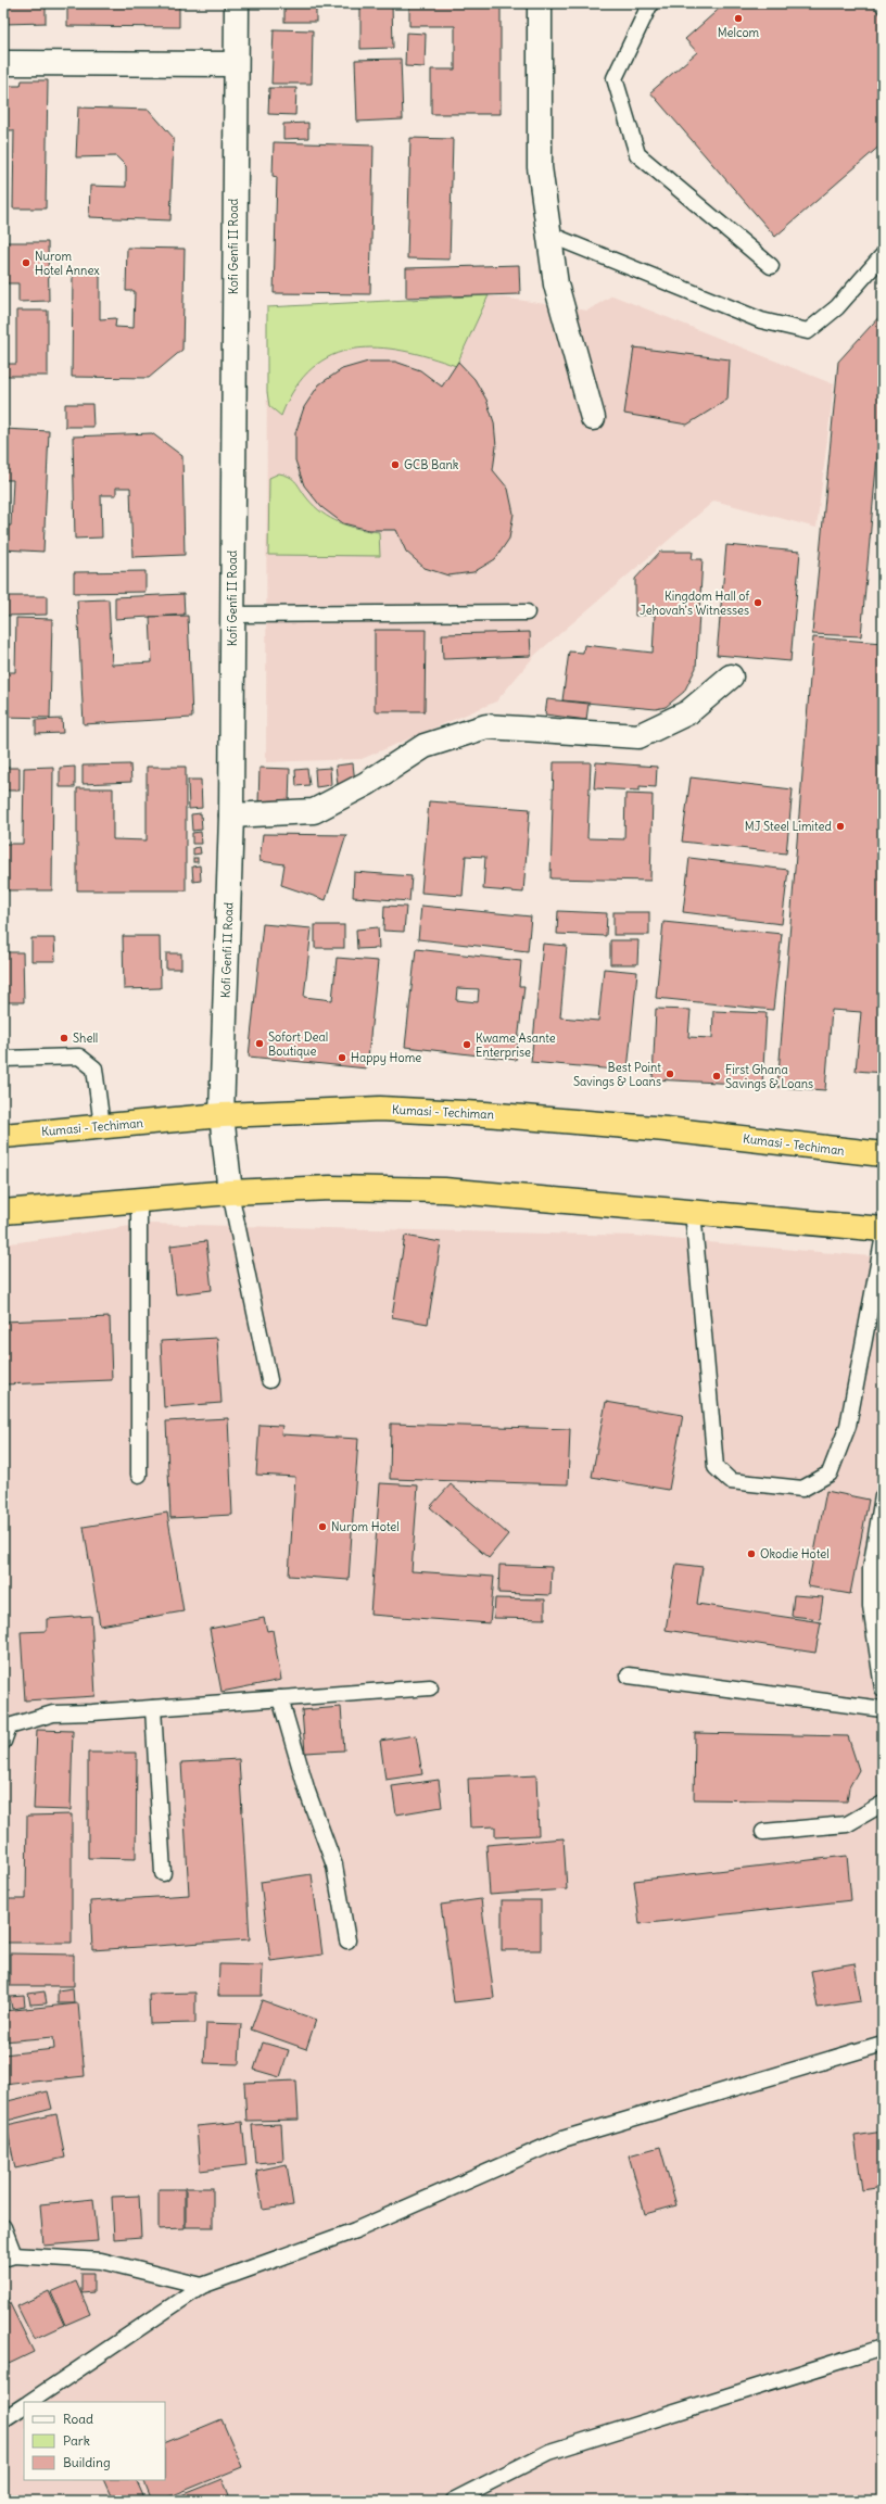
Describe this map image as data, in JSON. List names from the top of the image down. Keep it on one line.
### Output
{"streets":{"highway":["Kumasi - Techiman"],"street":["Kofi Genfi II Road"]},"crossings":[["Kofi Genfi II Road","Kumasi - Techiman"]],"places":["Melcom","Nurom Hotel Annex","GCB Bank","Kingdom Hall of Jehovah's Witnesses","MJ Steel Limited","Shell","Sofort Deal Boutique","Kwame Asante Enterprise","Happy Home","Best Point Savings & Loans","First Ghana Savings & Loans","Nurom Hotel","Okodie Hotel"],"legend":["Road","Park","Building"]}
